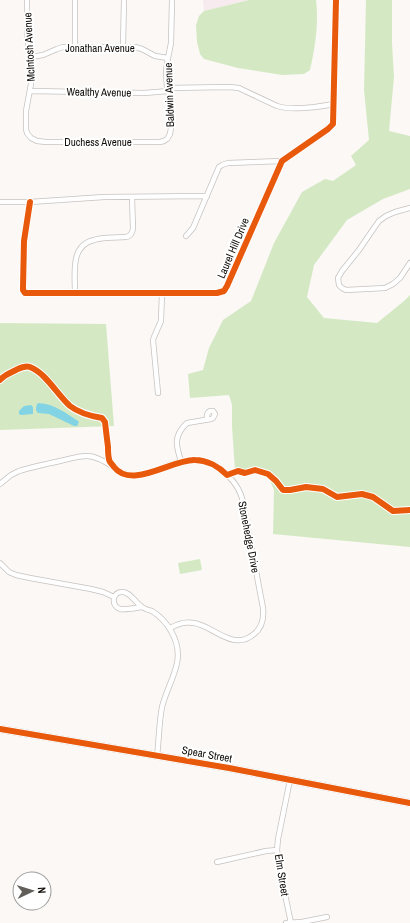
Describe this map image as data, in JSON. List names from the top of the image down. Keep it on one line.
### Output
{"streets":{"main road":["Spear Street"],"street":["McIntosh Avenue","Jonathan Avenue","Wealthy Avenue","Baldwin Avenue","Duchess Avenue","Laurel Hill Drive","Stonehedge Drive","Elm Street"]},"crossings":[["McIntosh Avenue","Jonathan Avenue"],["McIntosh Avenue","Wealthy Avenue"],["McIntosh Avenue","Duchess Avenue"],["Jonathan Avenue","Baldwin Avenue"],["Wealthy Avenue","Baldwin Avenue"],["Baldwin Avenue","Duchess Avenue"],["Spear Street","Elm Street"]],"north":"right"}
